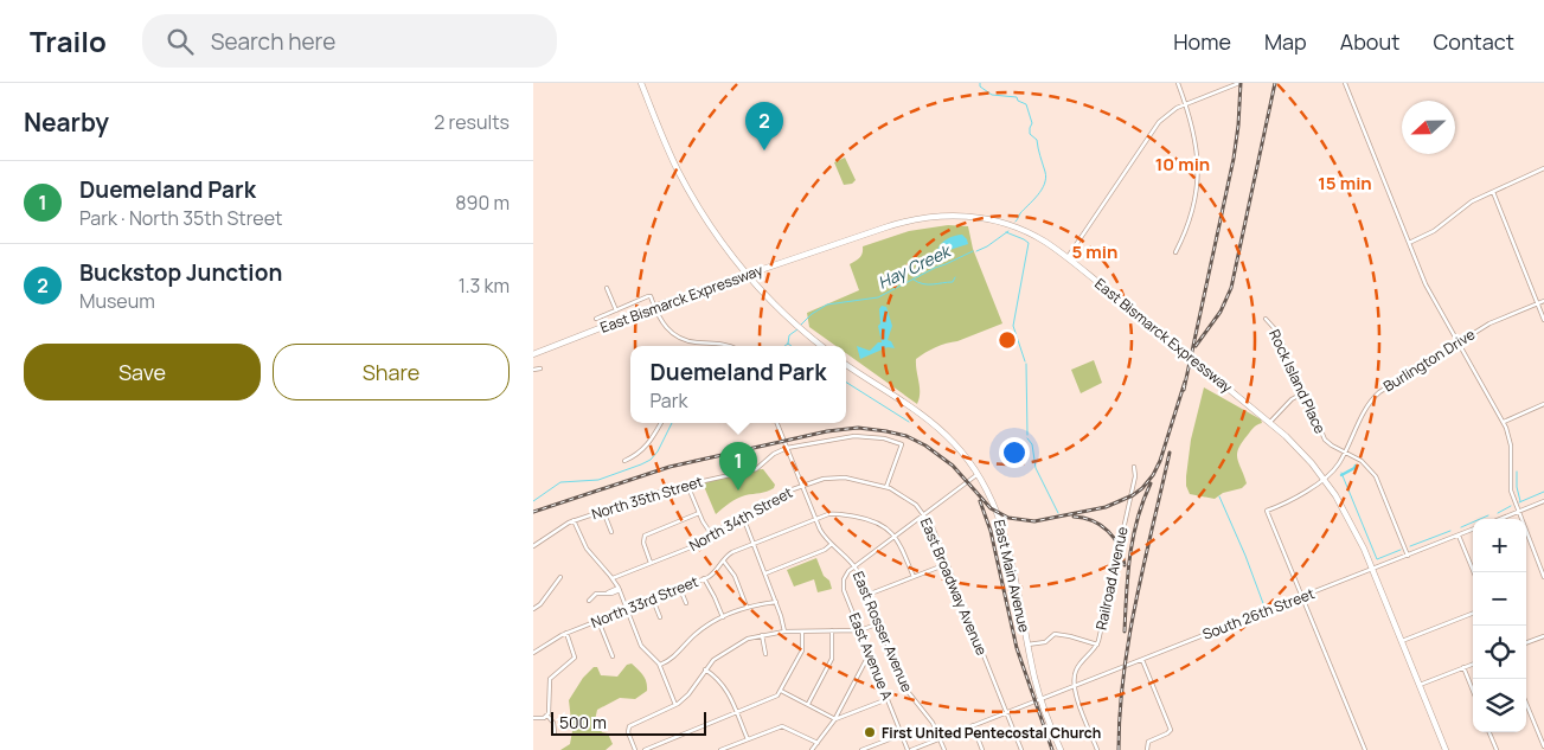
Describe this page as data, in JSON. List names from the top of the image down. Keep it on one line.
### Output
{"streets":{"main road":["East Bismarck Expressway","East Main Avenue"],"street":["Burlington Drive","Rock Island Place","North 35th Street","North 34th Street","Railroad Avenue","East Broadway Avenue","North 33rd Street","South 26th Street","East Rosser Avenue","East Avenue A"]},"crossings":[["East Bismarck Expressway","Burlington Drive"],["East Bismarck Expressway","South 26th Street"],["Burlington Drive","Rock Island Place"],["Burlington Drive","South 26th Street"],["Rock Island Place","South 26th Street"],["North 35th Street","East Broadway Avenue"],["North 35th Street","East Rosser Avenue"],["North 34th Street","East Broadway Avenue"],["North 34th Street","East Rosser Avenue"],["East Main Avenue","South 26th Street"],["Railroad Avenue","South 26th Street"],["East Broadway Avenue","South 26th Street"],["East Broadway Avenue","East Rosser Avenue"],["North 33rd Street","East Rosser Avenue"],["South 26th Street","East Rosser Avenue"],["South 26th Street","East Avenue A"],["East Rosser Avenue","East Avenue A"]],"water":["Hay Creek"],"places":["First United Pentecostal Church"],"scale_bar":"500 m","north":"left","page":{"header":"Trailo","search":"Search here","nav":["Home","Map","About","Contact"],"heading":["Nearby","2 results"],"pins":["2","1"],"list":[{"mark":"1","name":"Duemeland Park","note":"Park · North 35th Street","value":"890 m"},{"mark":"2","name":"Buckstop Junction","note":"Museum","value":"1.3 km"}],"buttons":["Save","Share"],"popup":["Duemeland Park","Park"],"map_buttons":["+","−"],"scale":"500 m"},"rings":["10 min","15 min","5 min"]}
